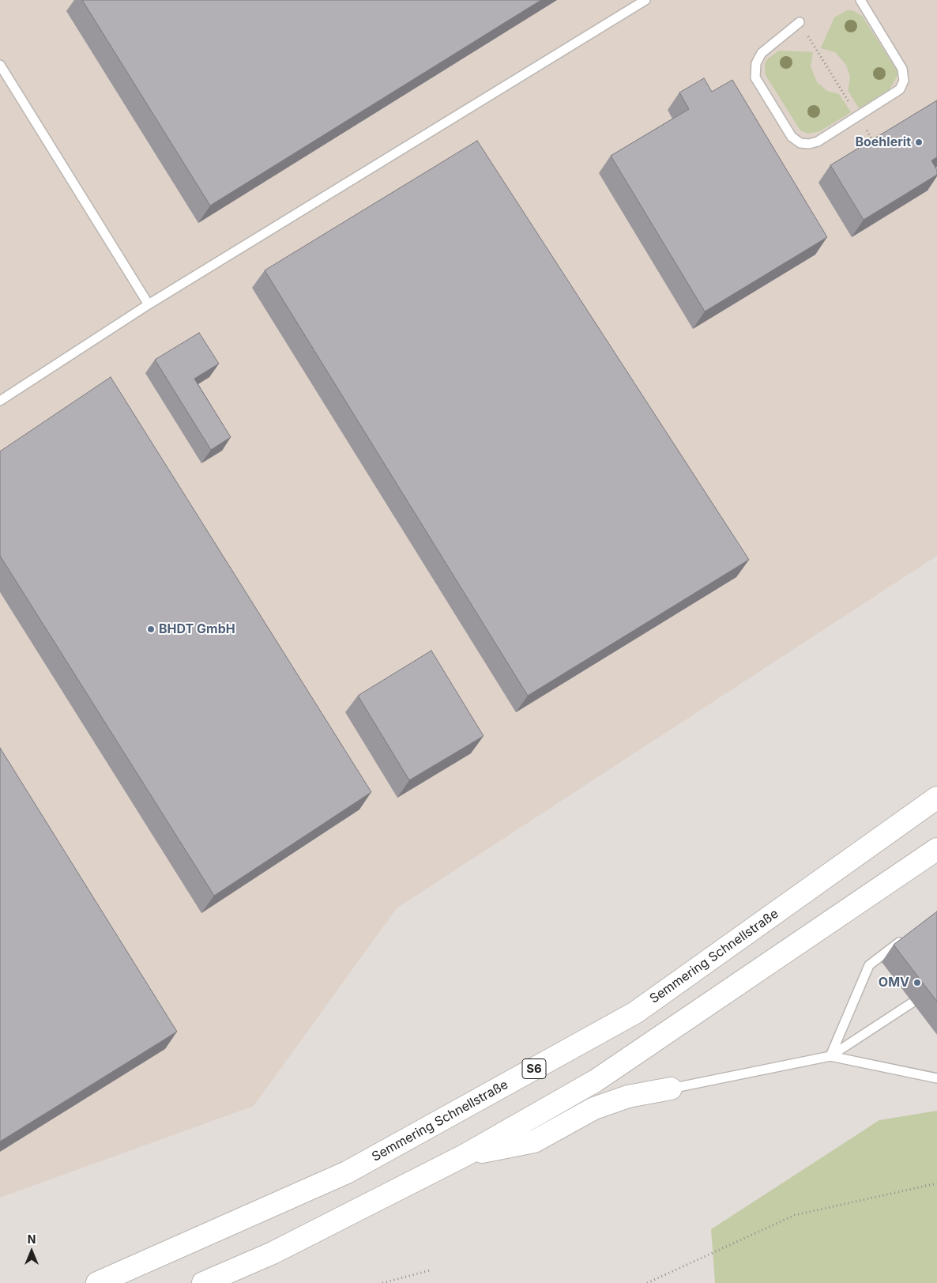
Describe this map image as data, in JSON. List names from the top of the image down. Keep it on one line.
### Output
{"streets":{"highway":["Semmering Schnellstraße","S6"]},"places":["Boehlerit","BHDT GmbH","OMV"],"north":"top"}
